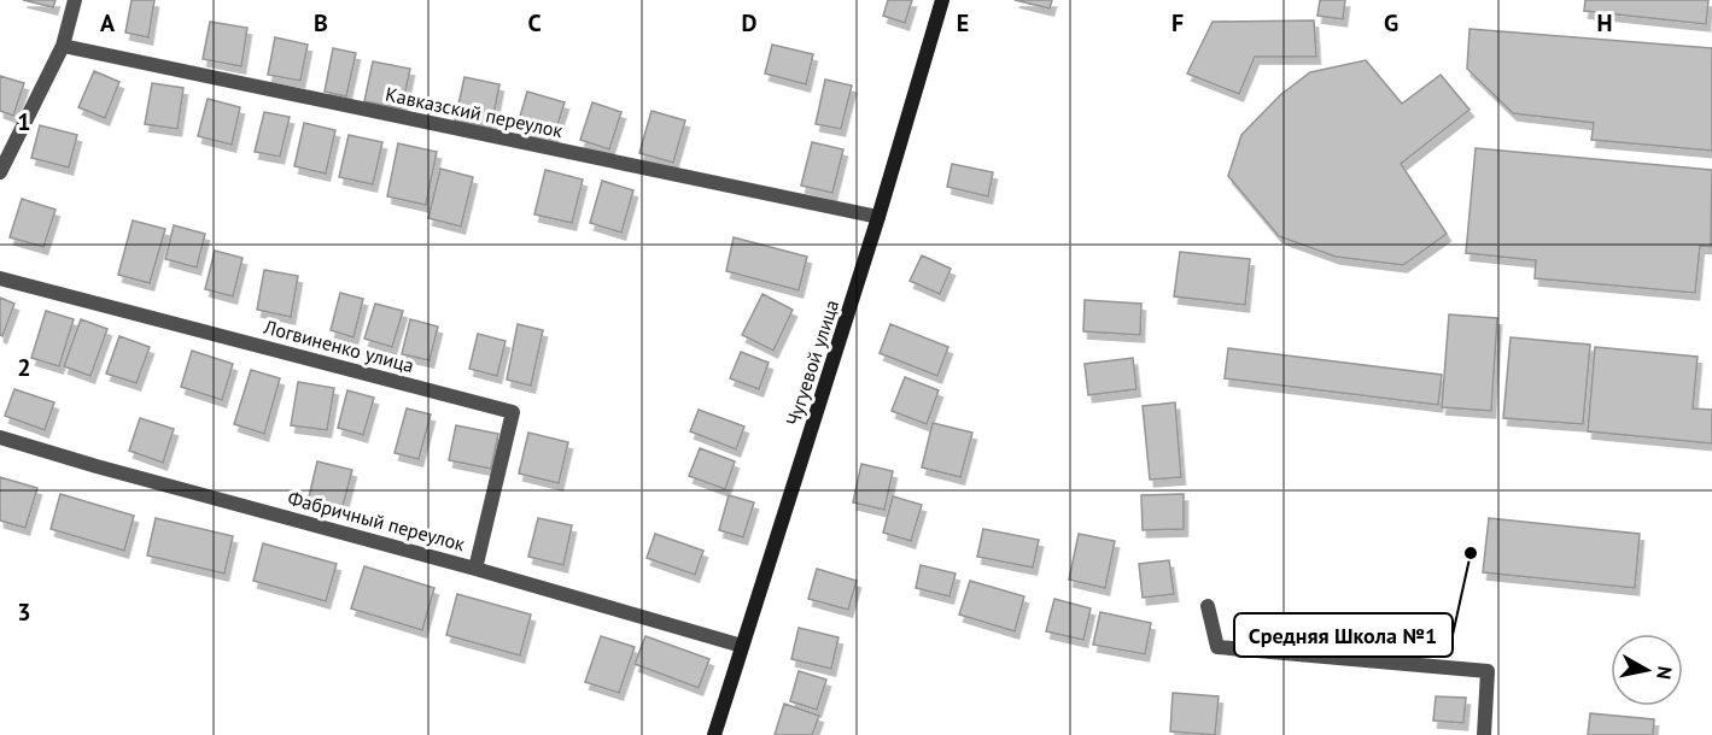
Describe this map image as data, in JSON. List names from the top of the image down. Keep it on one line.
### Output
{"streets":{"street":["Кавказский переулок","Логвиненко улица","Чугуевой улица","Фабричный переулок"]},"crossings":[["Кавказский переулок","Чугуевой улица"],["Логвиненко улица","Фабричный переулок"],["Чугуевой улица","Фабричный переулок"]],"places":["Средняя Школа №1"],"north":"right","grid":{"columns":["A","B","C","D","E","F","G","H"],"rows":["1","2","3"]}}
